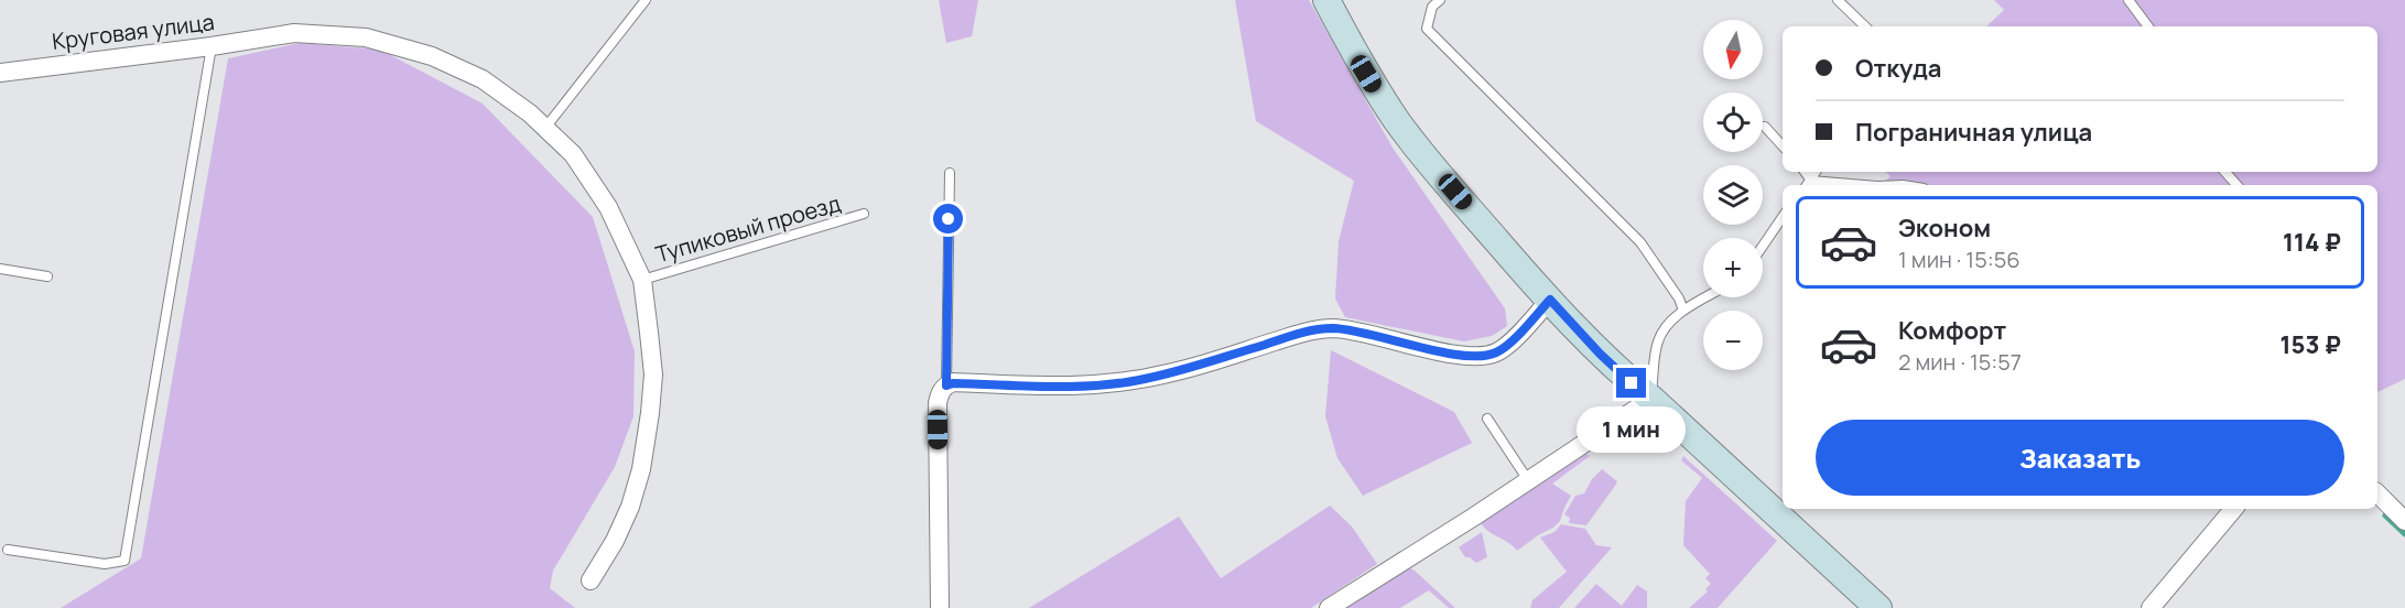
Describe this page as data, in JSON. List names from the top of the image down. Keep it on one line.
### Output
{"streets":{"street":["Круговая улица"],"lane":["Тупиковый проезд"]},"crossings":[["Круговая улица","Тупиковый проезд"]],"north":"bottom","page":{"map_buttons":["+","−"],"banner":["Откуда","Пограничная улица"],"list":[{"name":"Эконом","note":"1 мин · 15:56","value":"114 ₽"},{"name":"Комфорт","note":"2 мин · 15:57","value":"153 ₽"}],"bubble":"1 мин","buttons":"Заказать"}}
